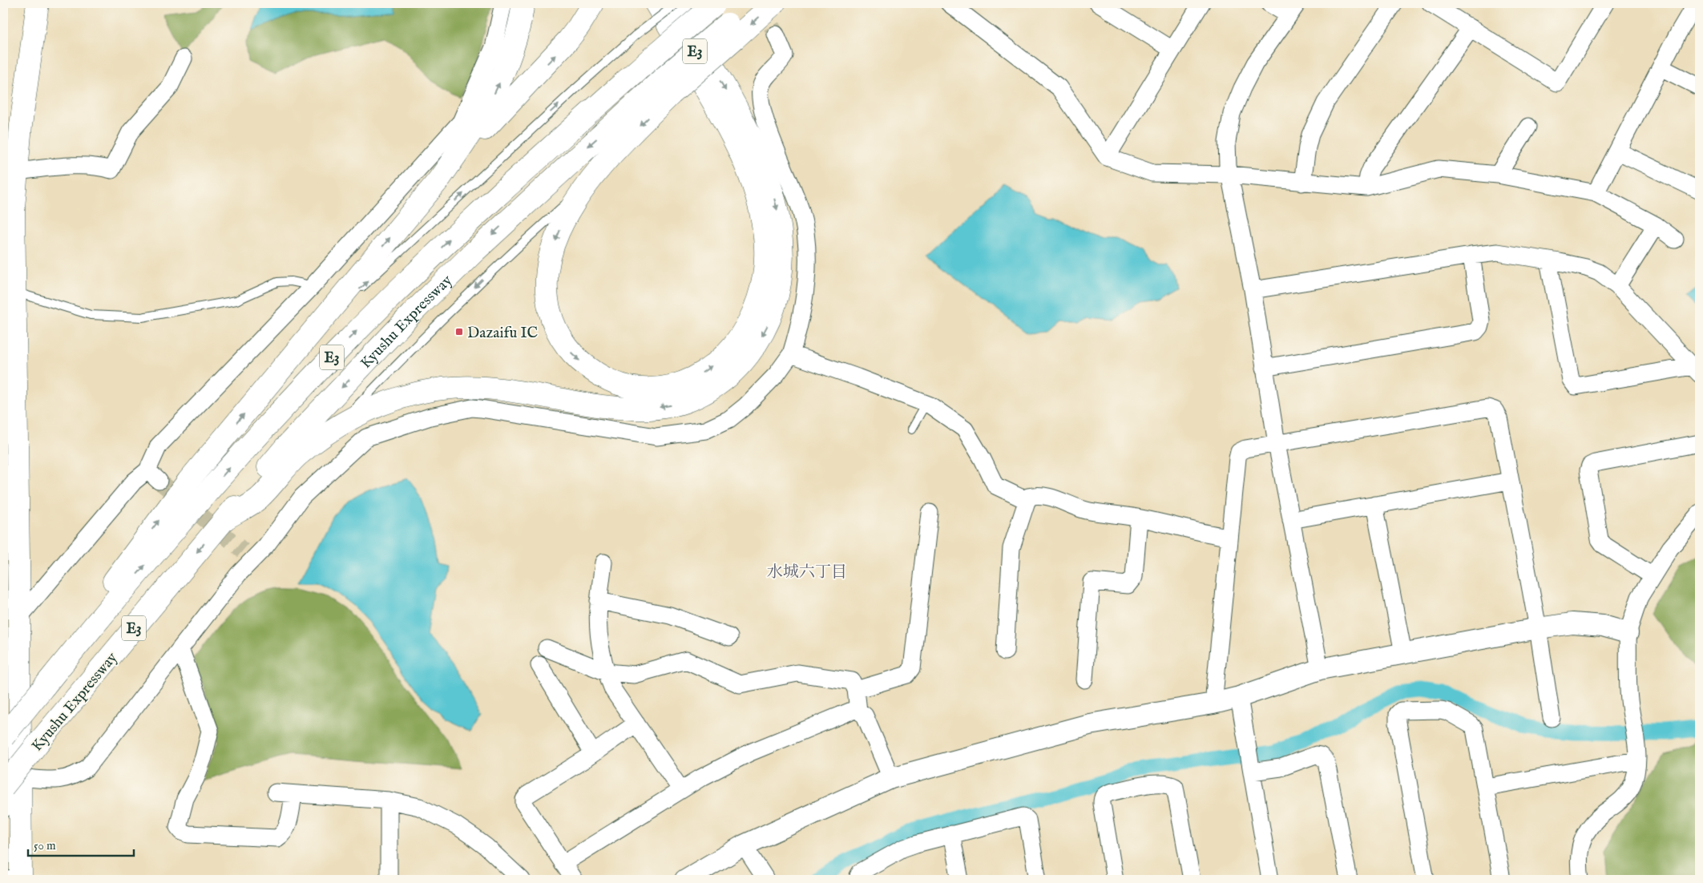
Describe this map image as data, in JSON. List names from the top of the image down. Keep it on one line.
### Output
{"streets":{"main road":["E3","Kyushu Expressway"]},"districts":["水城六丁目"],"places":{"transit":["Dazaifu IC"]},"scale_bar":"50 m"}
